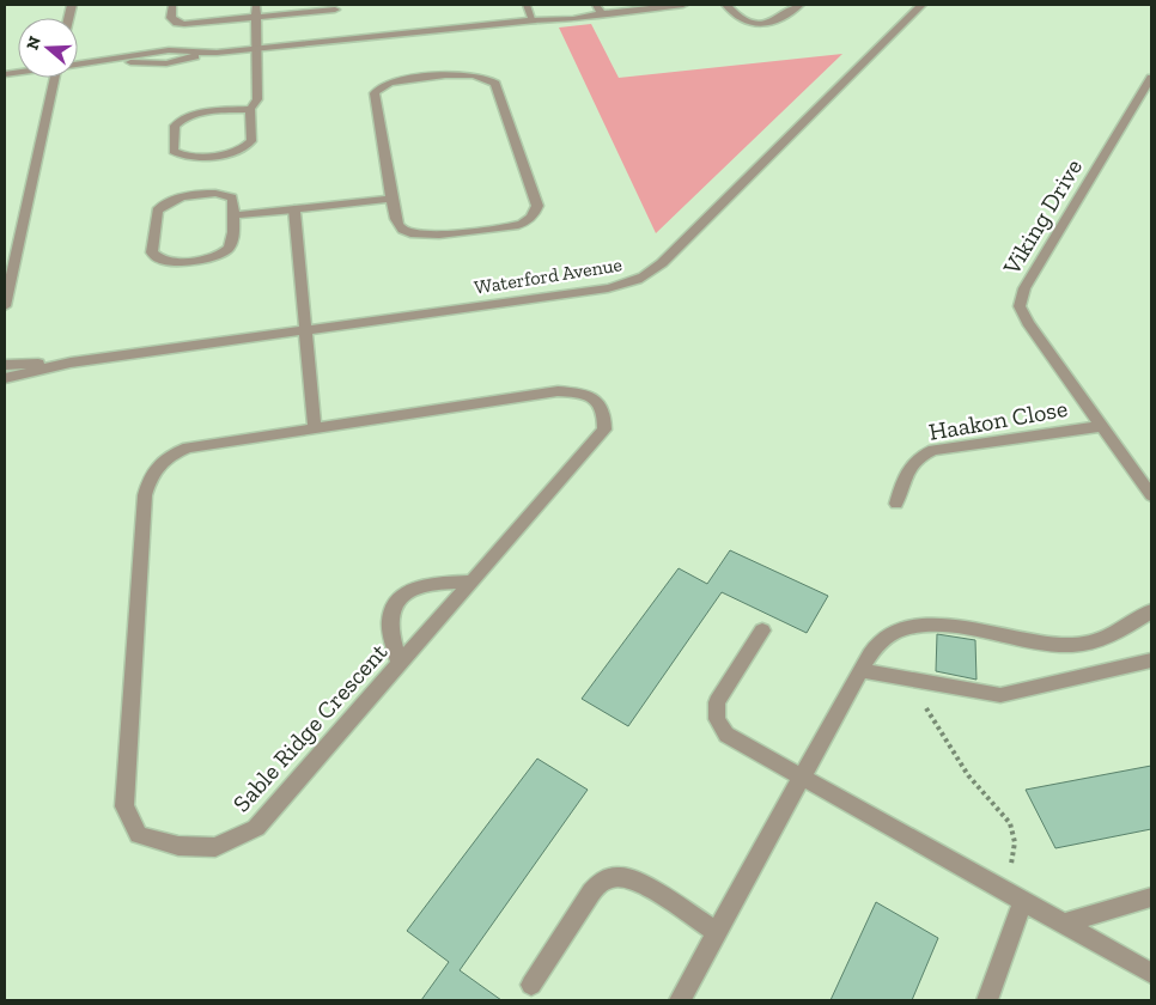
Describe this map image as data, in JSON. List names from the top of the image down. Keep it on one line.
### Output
{"streets":{"street":["Viking Drive","Waterford Avenue","Haakon Close","Sable Ridge Crescent"]},"crossings":[["Viking Drive","Haakon Close"]],"north":"left"}
